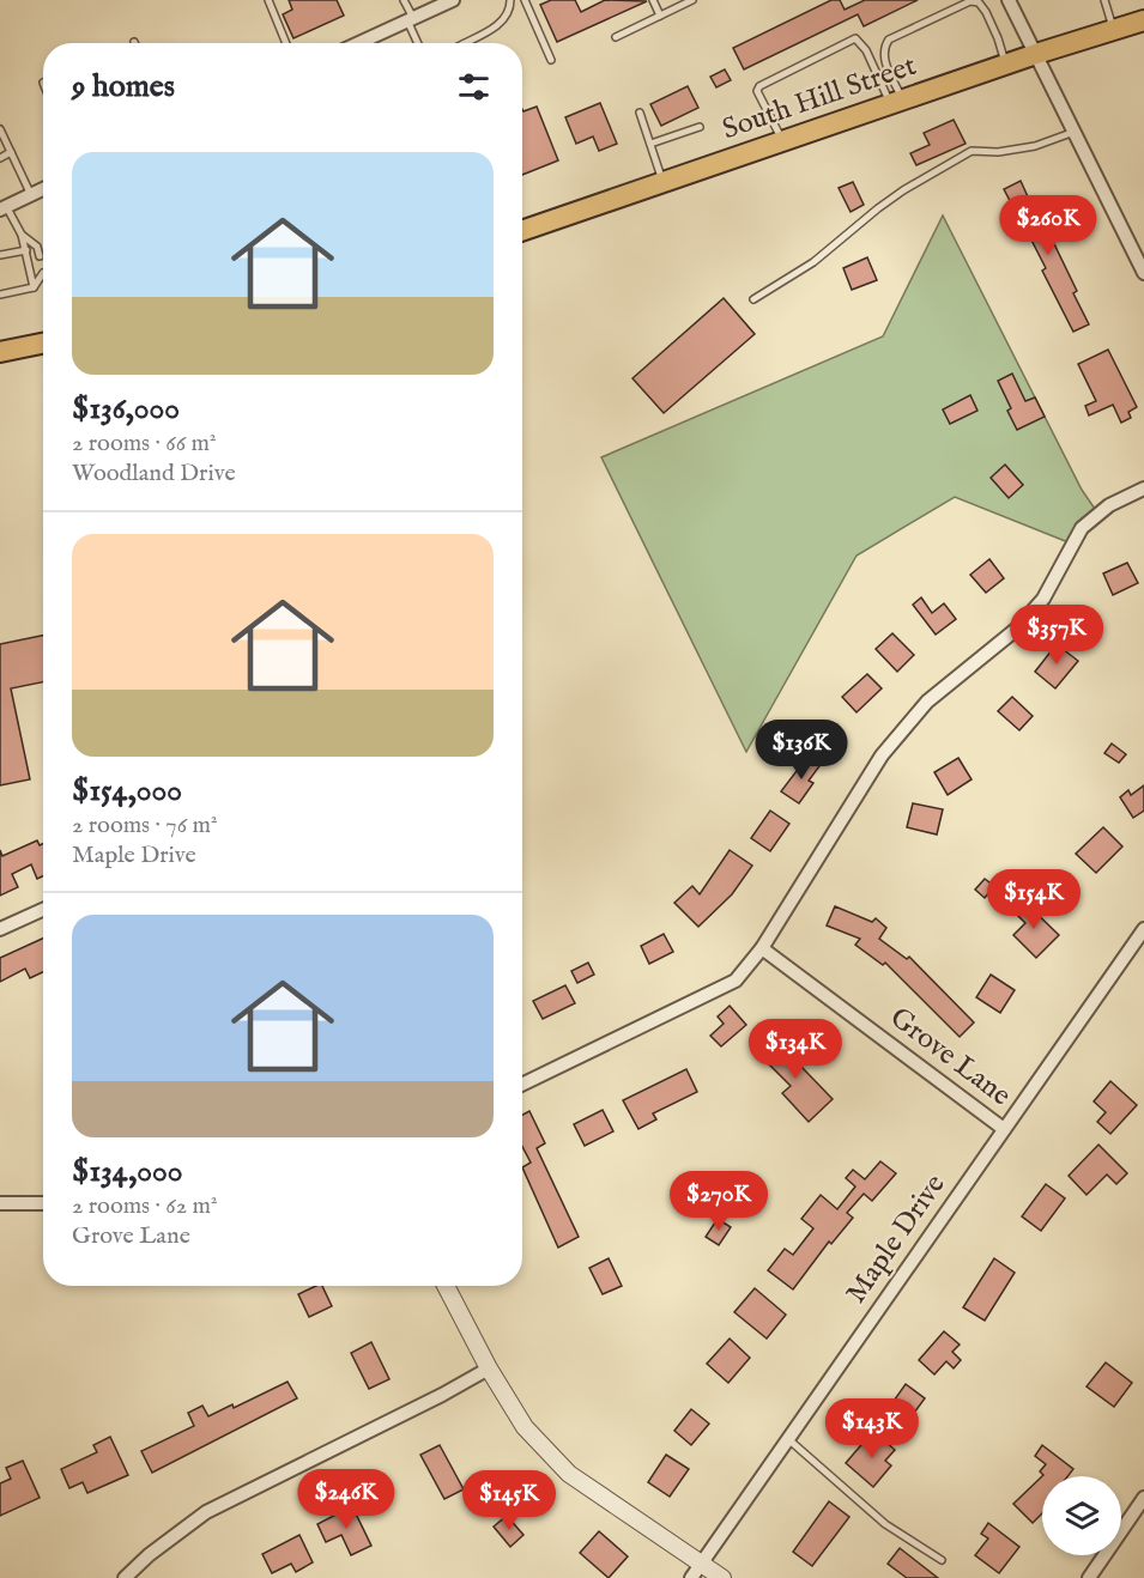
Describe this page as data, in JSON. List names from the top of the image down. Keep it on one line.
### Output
{"streets":{"main road":["South Hill Street"],"street":["Grove Lane","Maple Drive"]},"crossings":[["Grove Lane","Maple Drive"]],"page":{"heading":"9 homes","list":[{"name":"$136,000","note":"2 rooms · 66 m² · Woodland Drive"},{"name":"$154,000","note":"2 rooms · 76 m² · Maple Drive"},{"name":"$134,000","note":"2 rooms · 62 m² · Grove Lane"}],"price":["$260K","$357K","$136K","$154K","$134K","$270K","$143K","$246K","$145K"]}}
